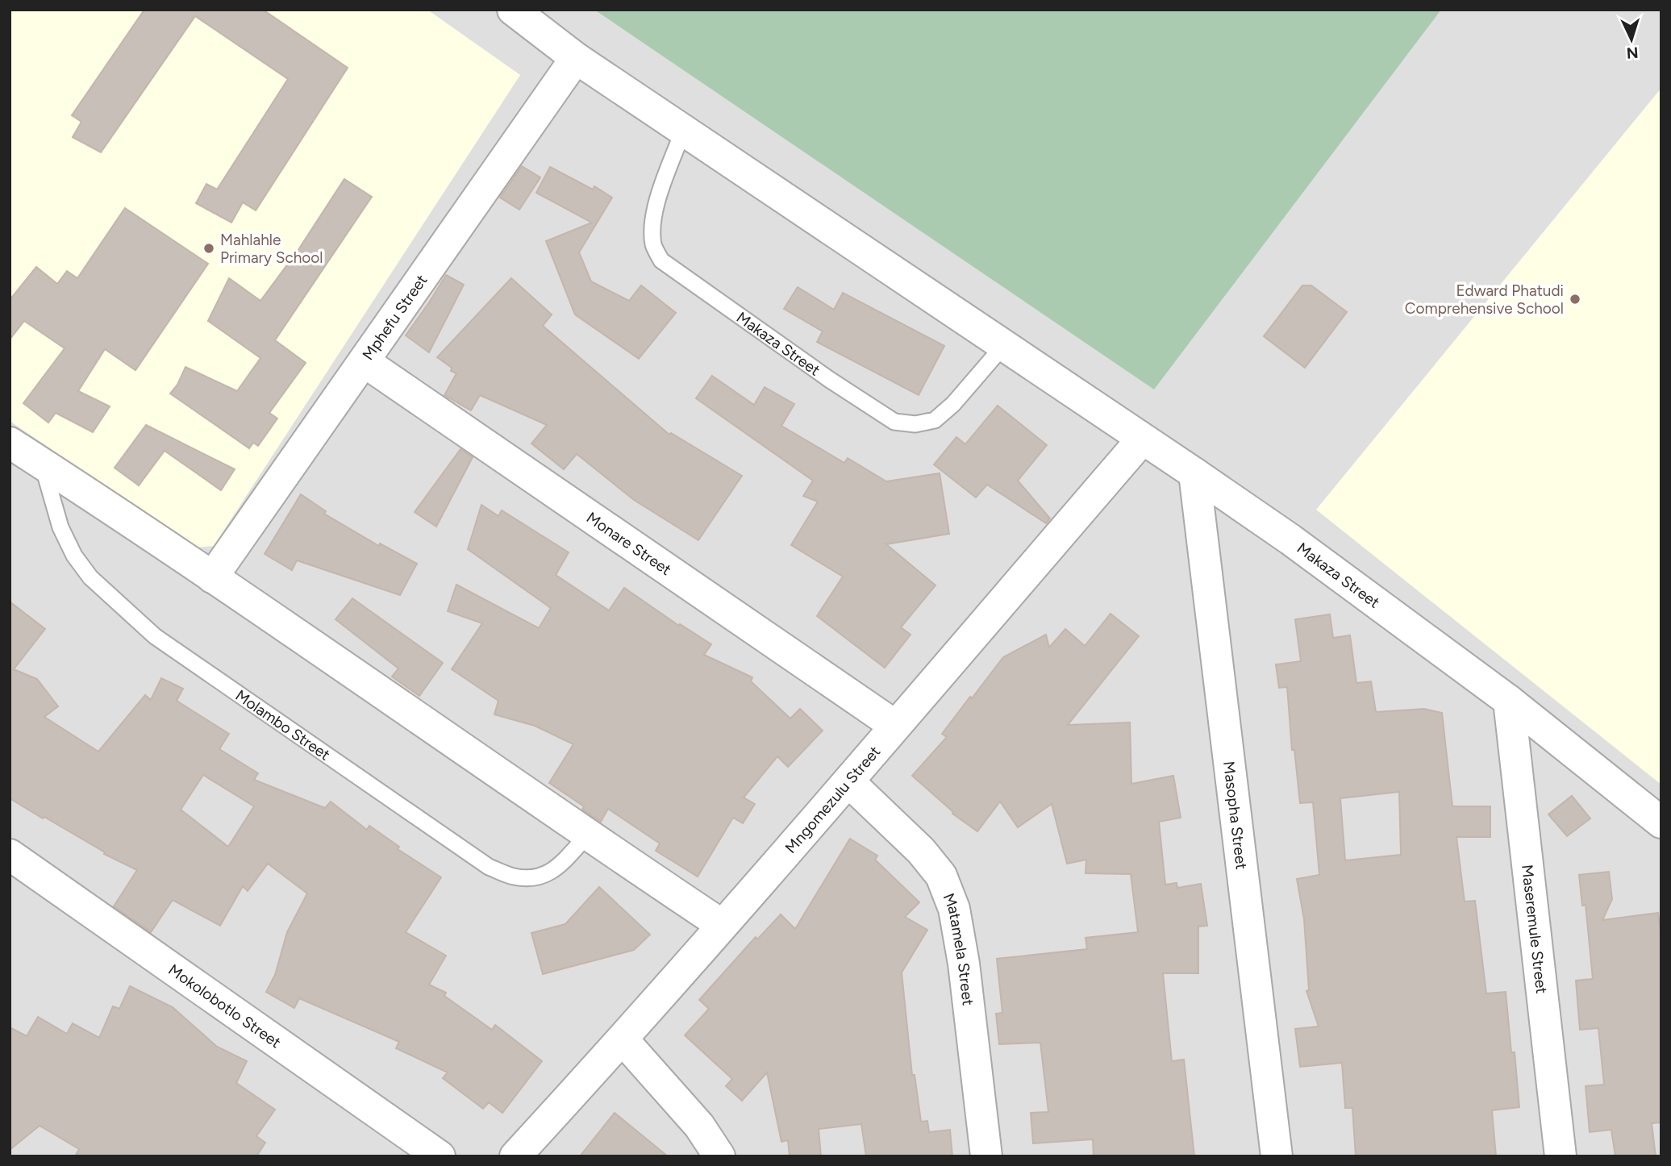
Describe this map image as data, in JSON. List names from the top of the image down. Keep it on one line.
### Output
{"streets":{"street":["Mphefu Street","Makaza Street","Monare Street","Mngomezulu Street","Masopha Street","Maseremule Street","Matamela Street","Mokolobotlo Street"],"lane":["Molambo Street"]},"crossings":[["Mphefu Street","Makaza Street"],["Mphefu Street","Monare Street"],["Makaza Street","Mngomezulu Street"],["Makaza Street","Masopha Street"],["Makaza Street","Maseremule Street"],["Monare Street","Mngomezulu Street"],["Mngomezulu Street","Matamela Street"]],"places":["Mahlahle Primary School","Edward Phatudi Comprehensive School"],"north":"bottom"}
